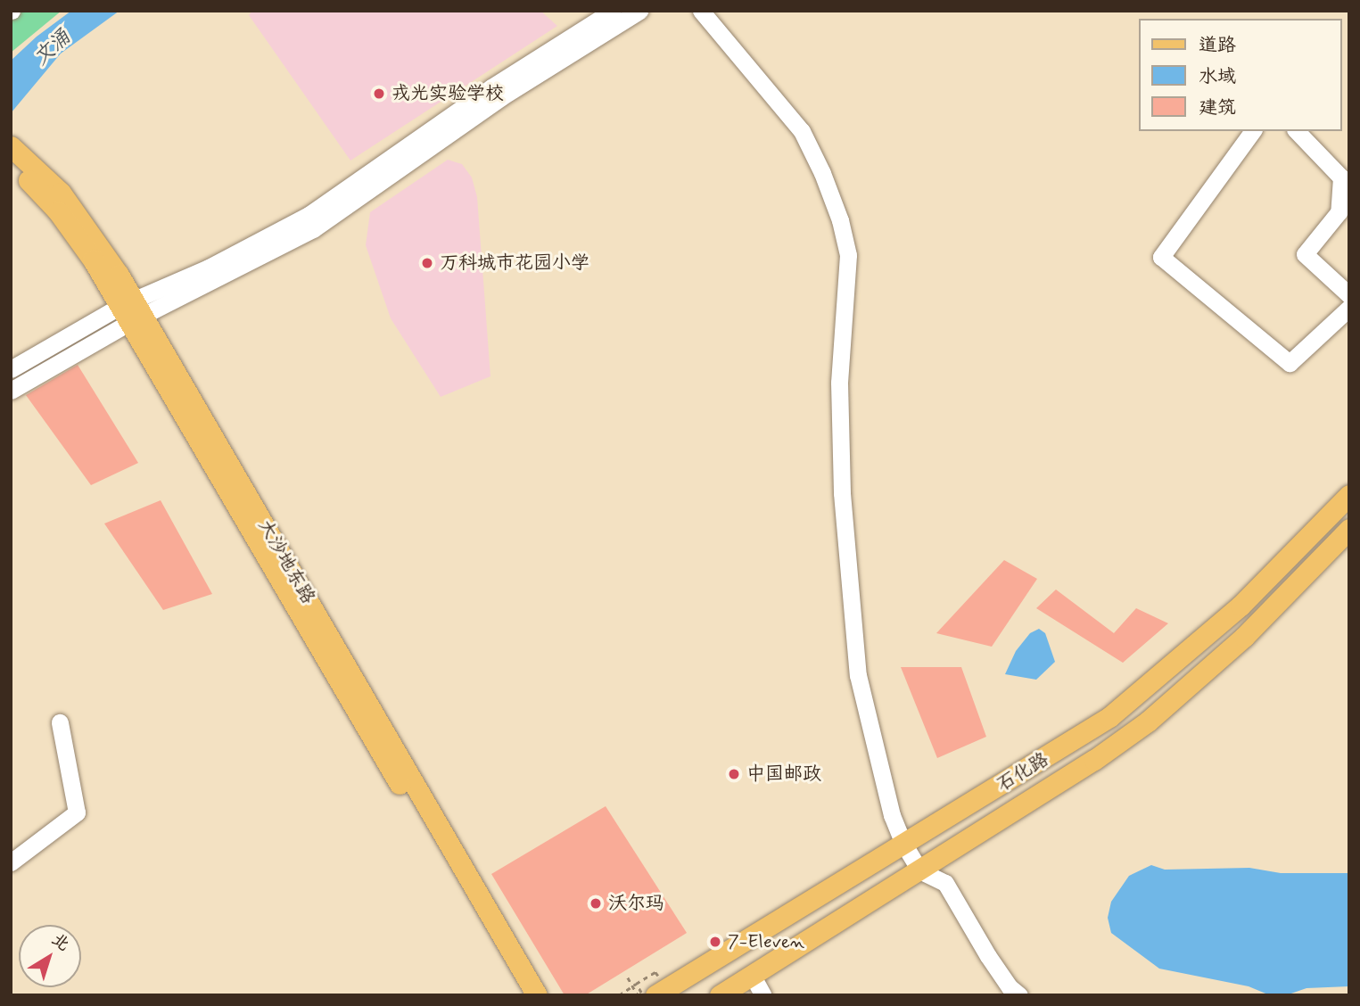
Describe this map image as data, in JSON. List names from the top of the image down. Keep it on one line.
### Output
{"streets":{"main road":["大沙地东路","石化路"]},"water":["文涌"],"places":["戎光实验学校","万科城市花园小学","中国邮政","沃尔玛","7-Eleven"],"legend":["道路","水域","建筑"],"north":"top right"}
